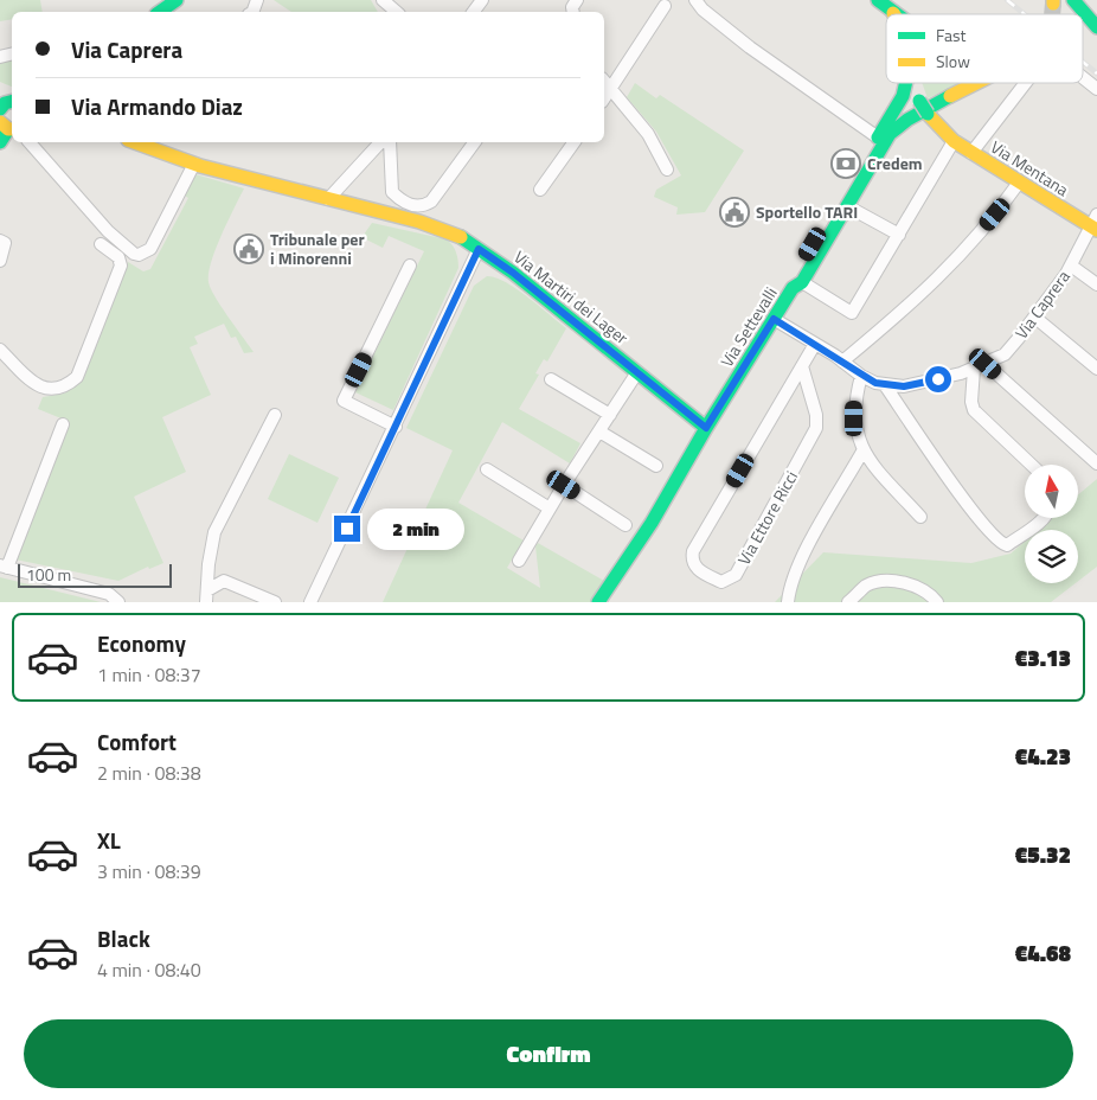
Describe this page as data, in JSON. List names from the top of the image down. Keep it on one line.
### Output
{"streets":{"main road":["Via Mentana","Via Martiri dei Lager","Via Settevalli"],"street":["Via Caprera","Via Ettore Ricci"]},"crossings":[["Via Mentana","Via Caprera"],["Via Martiri dei Lager","Via Settevalli"],["Via Caprera","Via Settevalli"],["Via Caprera","Via Ettore Ricci"]],"places":{"bank":["Credem"],"public building":["Sportello TARI","Tribunale per i Minorenni"]},"legend":["Fast","Slow"],"scale_bar":"100 m","north":"top","page":{"banner":["Via Caprera","Via Armando Diaz"],"bubble":"2 min","scale":"100 m","list":[{"name":"Economy","note":"1 min · 08:37","value":"€3.13"},{"name":"Comfort","note":"2 min · 08:38","value":"€4.23"},{"name":"XL","note":"3 min · 08:39","value":"€5.32"},{"name":"Black","note":"4 min · 08:40","value":"€4.68"}],"buttons":"Confirm"}}
